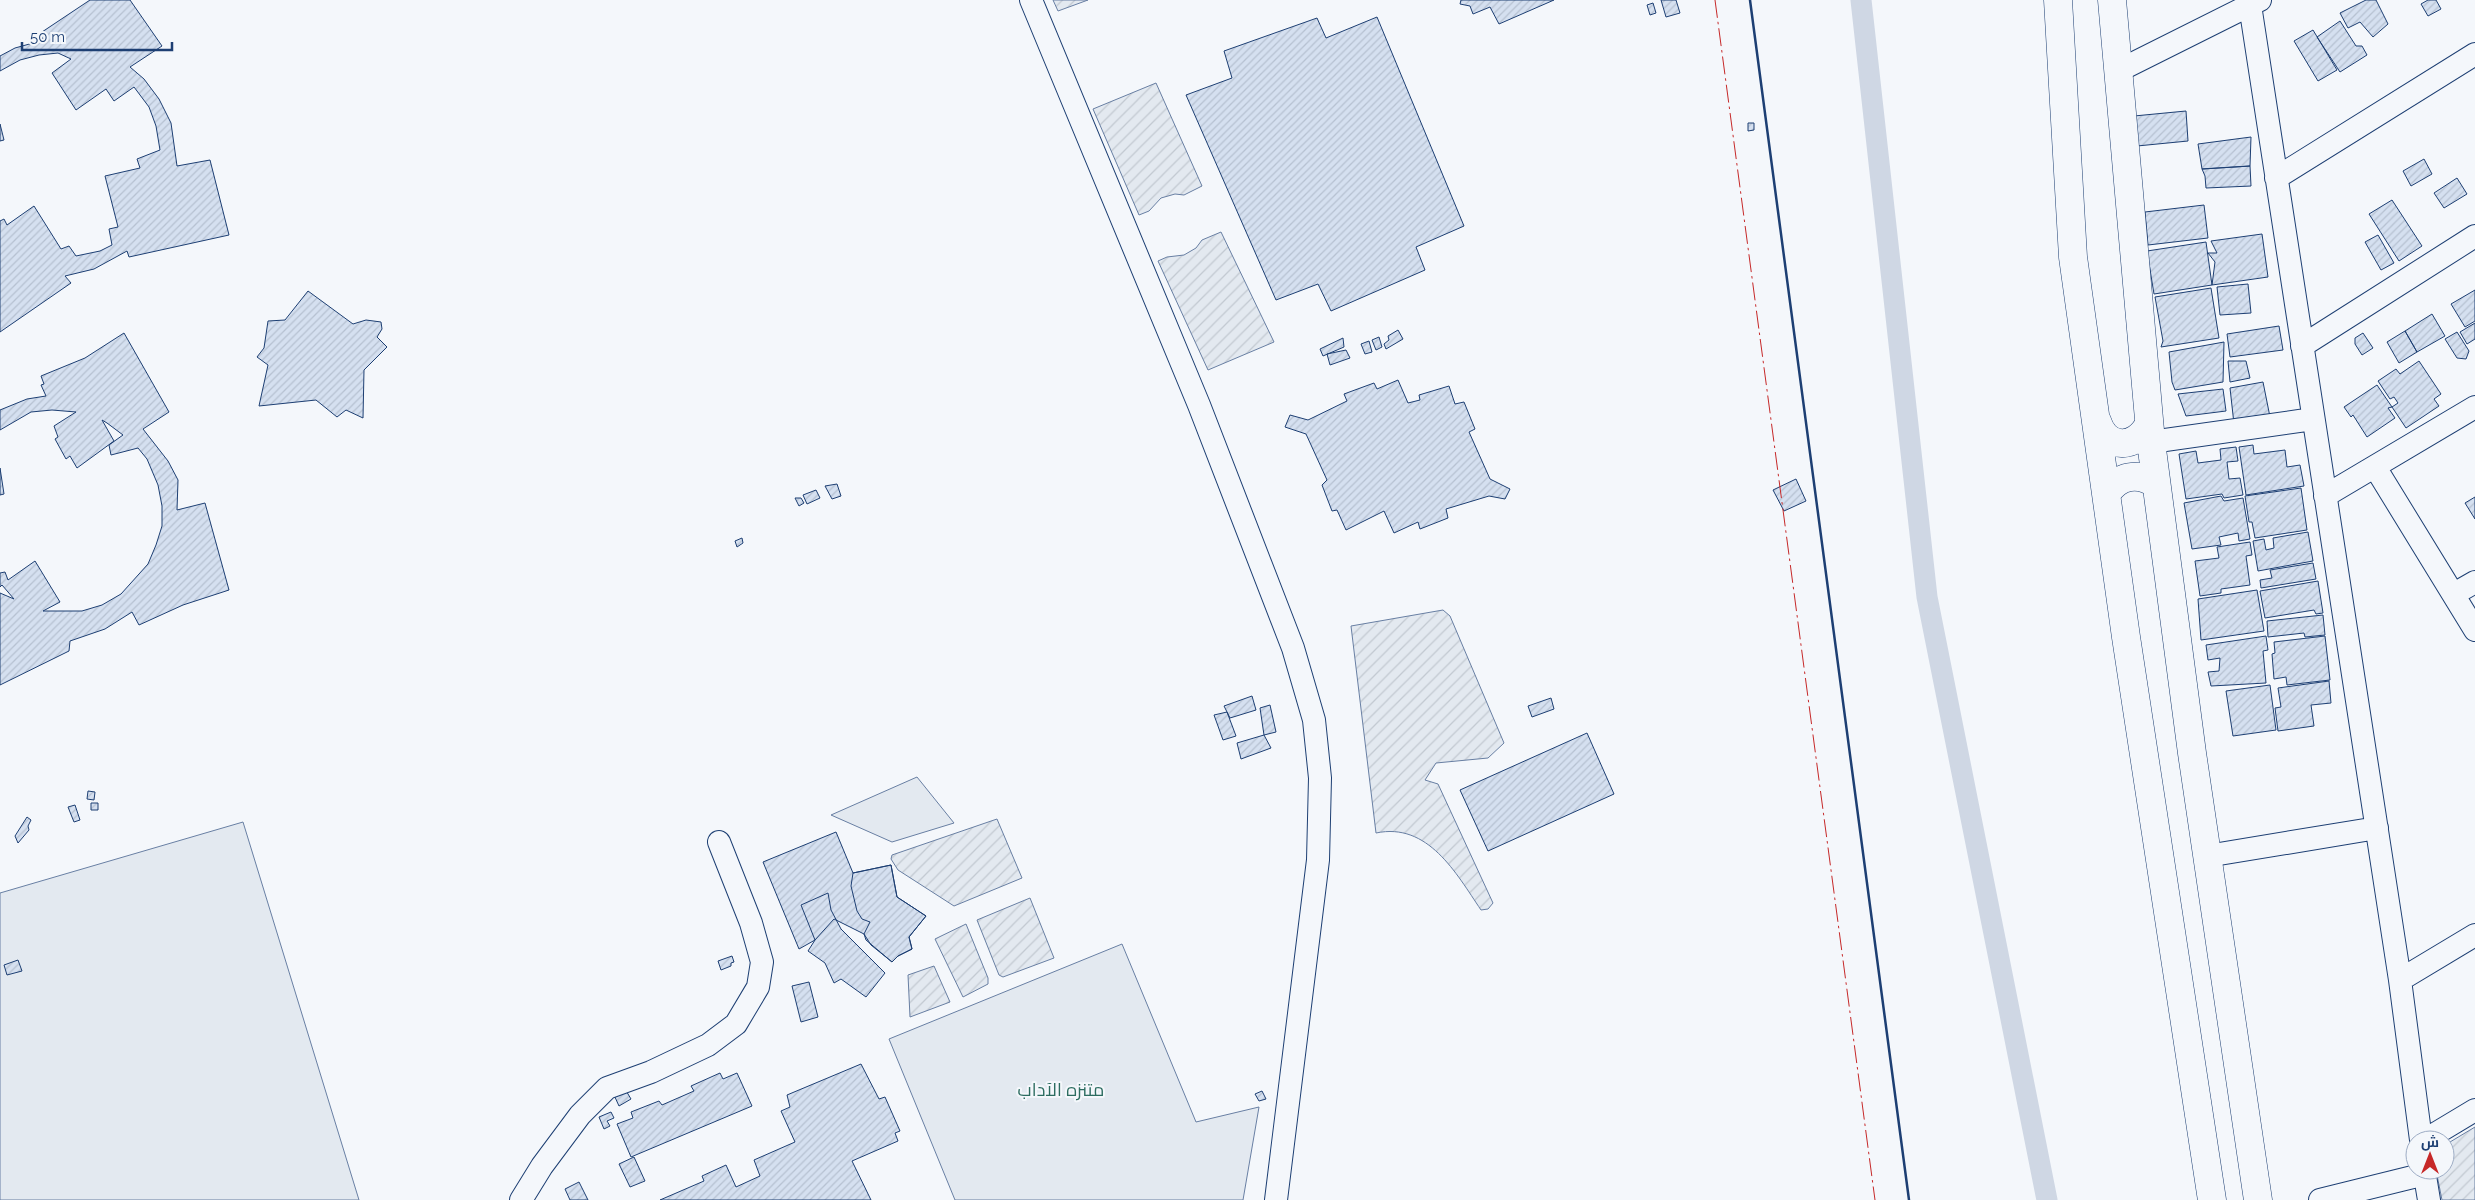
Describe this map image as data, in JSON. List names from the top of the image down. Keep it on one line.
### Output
{"parks":["متنزه الآداب"],"scale_bar":"50 m","north":"top"}
